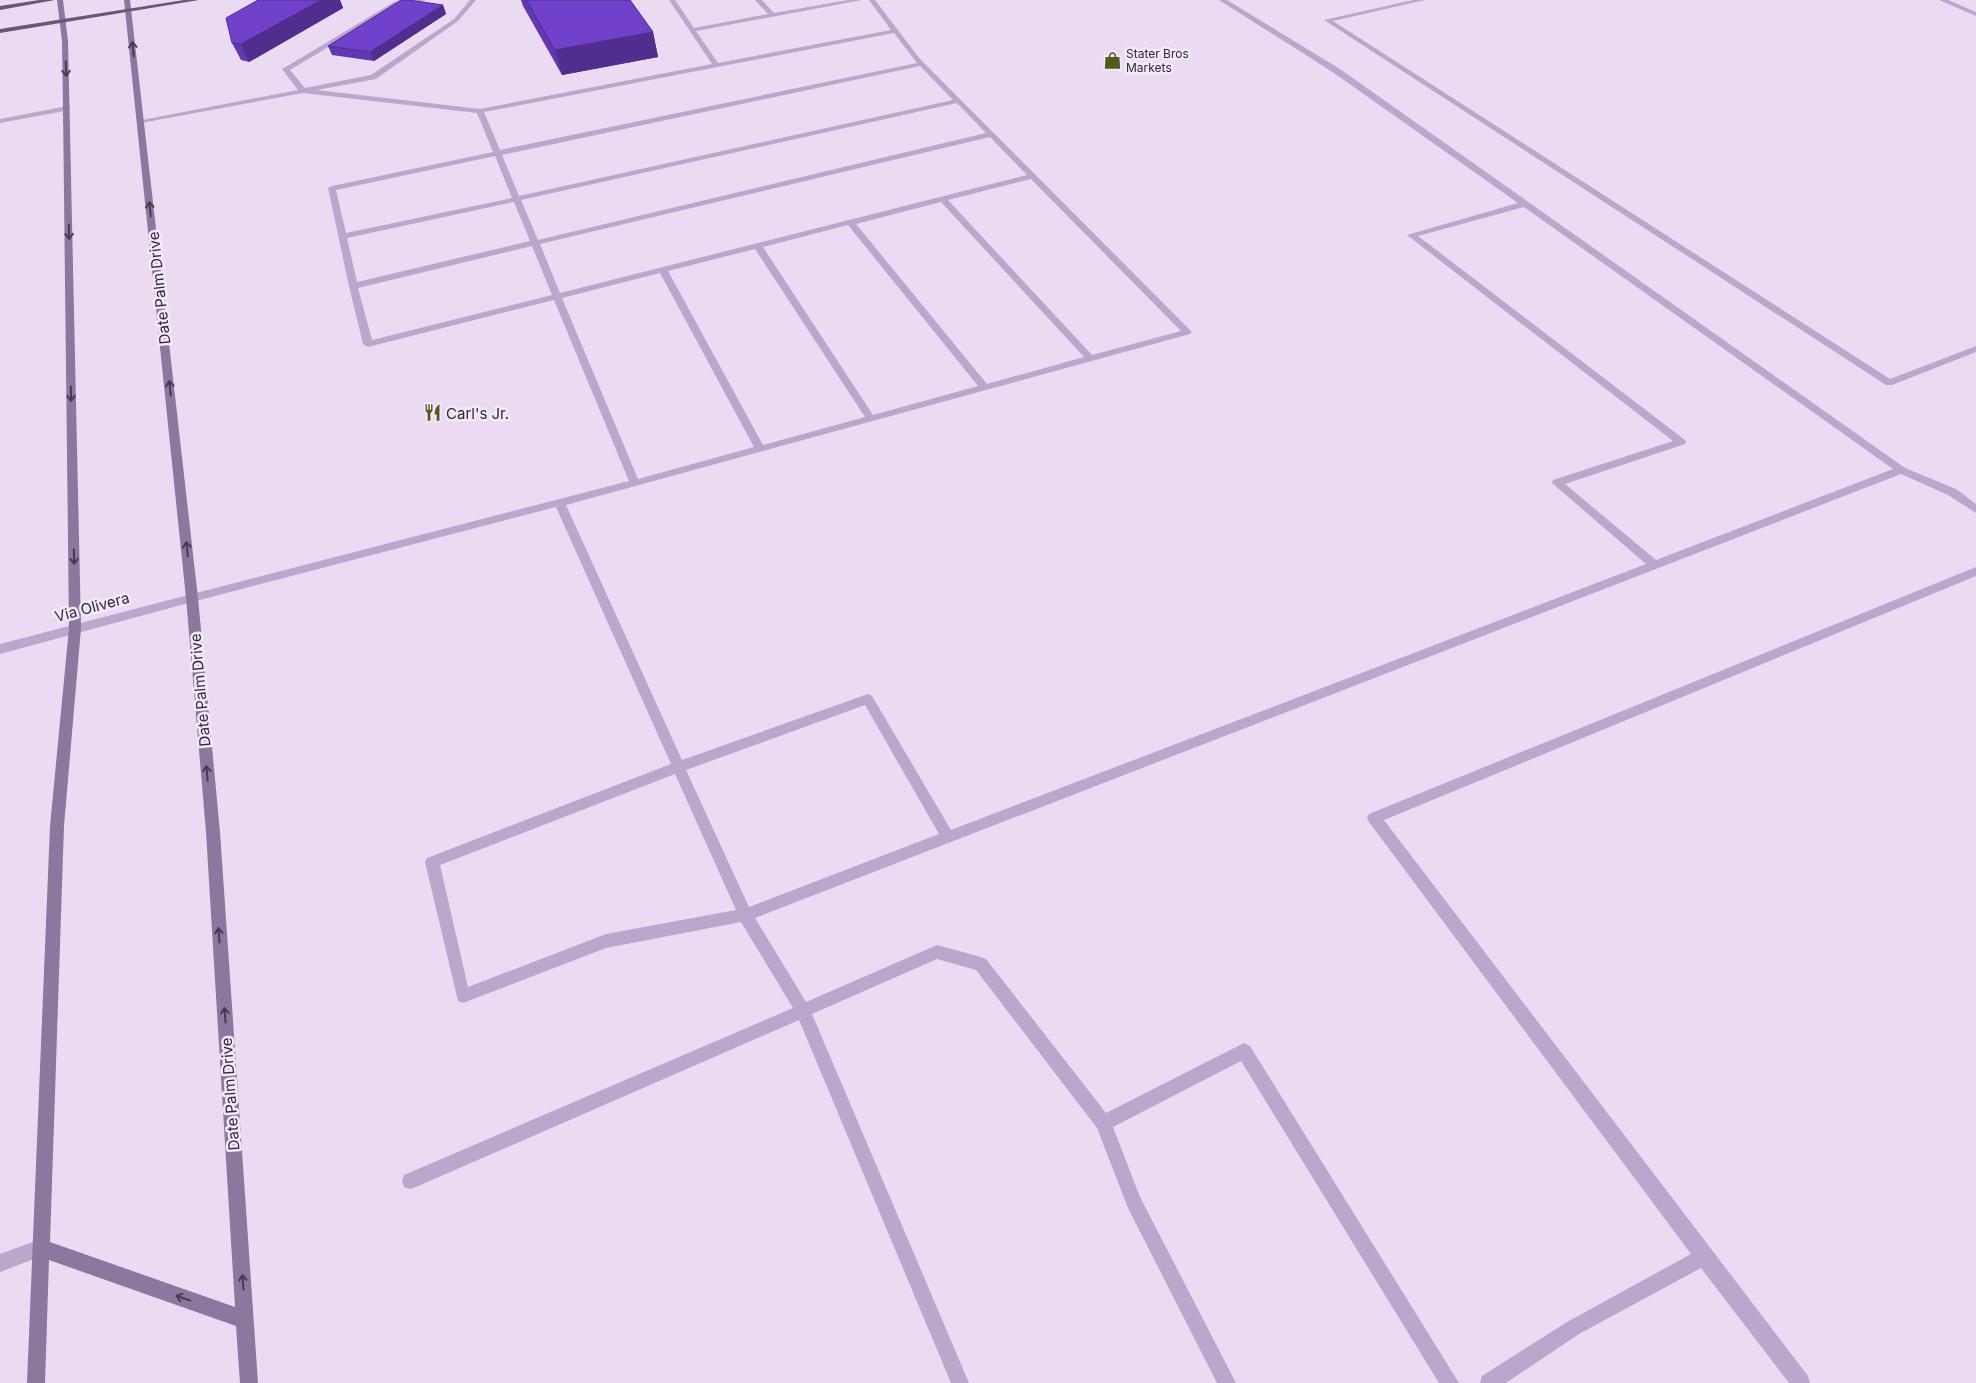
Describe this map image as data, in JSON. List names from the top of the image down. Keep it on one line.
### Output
{"streets":{"main road":["Date Palm Drive"],"street":["Via Olivera"]},"crossings":[["Date Palm Drive","Via Olivera"]],"places":{"shop":["Stater Bros Markets"],"restaurant":["Carl's Jr."]}}
